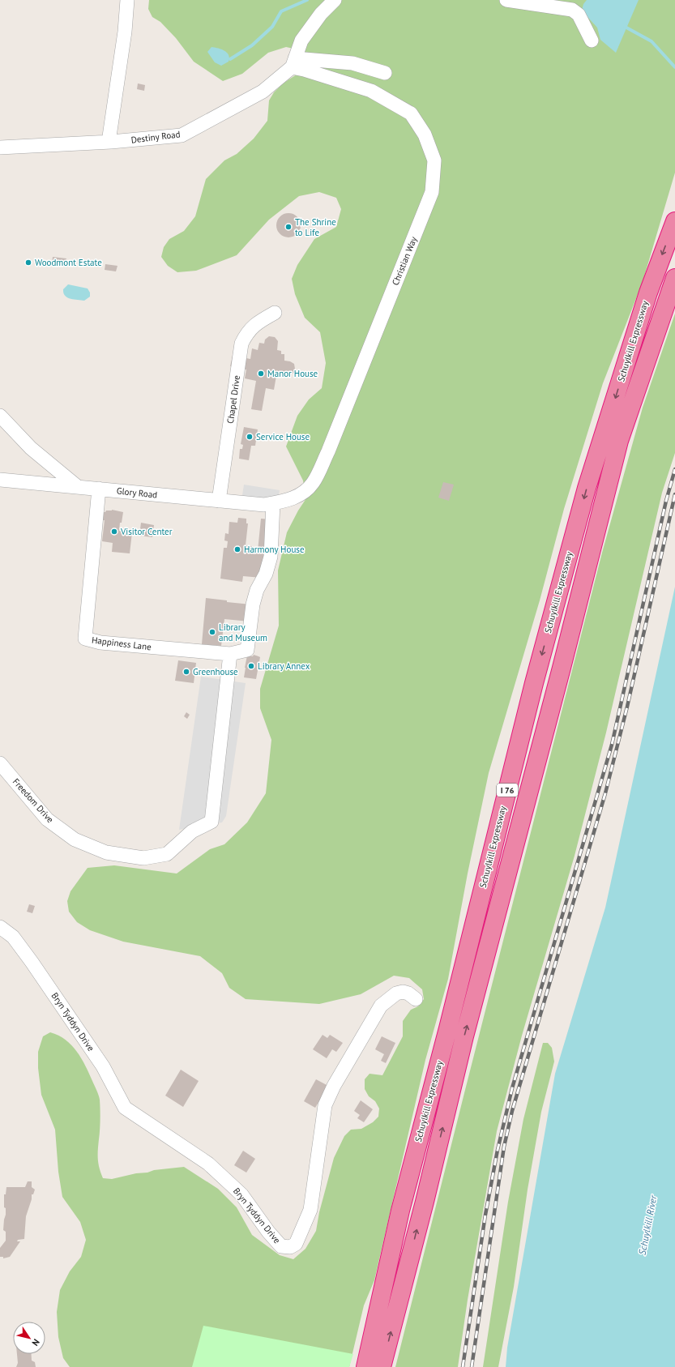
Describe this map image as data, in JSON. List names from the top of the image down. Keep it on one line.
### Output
{"streets":{"highway":["Schuylkill Expressway","I 76"],"street":["Destiny Road","Christian Way","Chapel Drive","Glory Road","Happiness Lane","Freedom Drive","Bryn Tyddyn Drive"]},"crossings":[["Destiny Road","Christian Way"],["Christian Way","Glory Road"],["Chapel Drive","Glory Road"],["Glory Road","Happiness Lane"],["Happiness Lane","Freedom Drive"]],"water":["Schuylkill River"],"places":["The Shrine to Life","Woodmont Estate","Manor House","Service House","Visitor Center","Harmony House","Library and Museum","Library Annex","Greenhouse"],"north":"bottom right"}
